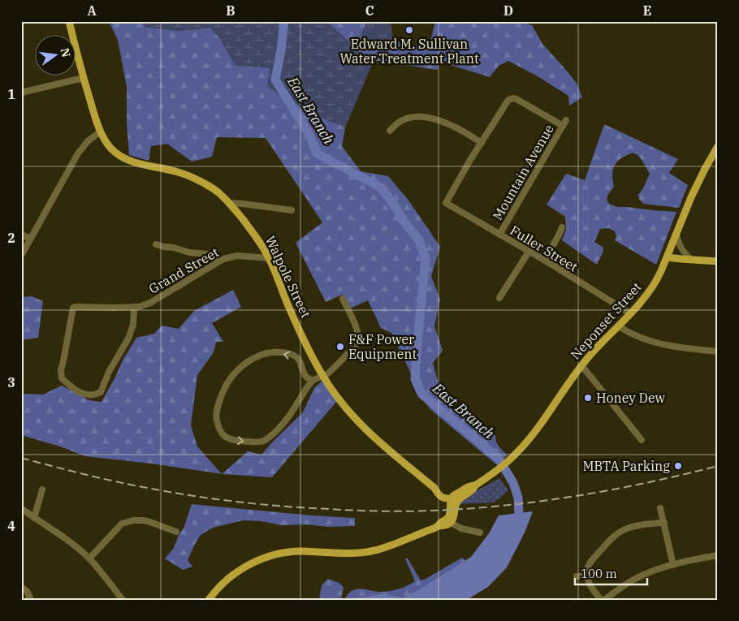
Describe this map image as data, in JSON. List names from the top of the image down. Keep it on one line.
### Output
{"streets":{"main road":["Walpole Street","Neponset Street"],"street":["Mountain Avenue","Fuller Street","Grand Street"]},"crossings":[["Mountain Avenue","Fuller Street"],["Fuller Street","Neponset Street"],["Grand Street","Walpole Street"],["Walpole Street","Neponset Street"]],"water":["East Branch"],"places":["Edward M. Sullivan Water Treatment Plant","F&F Power Equipment","Honey Dew","MBTA Parking"],"scale_bar":"100 m","north":"right","grid":{"columns":["A","B","C","D","E"],"rows":["1","2","3","4"]}}
